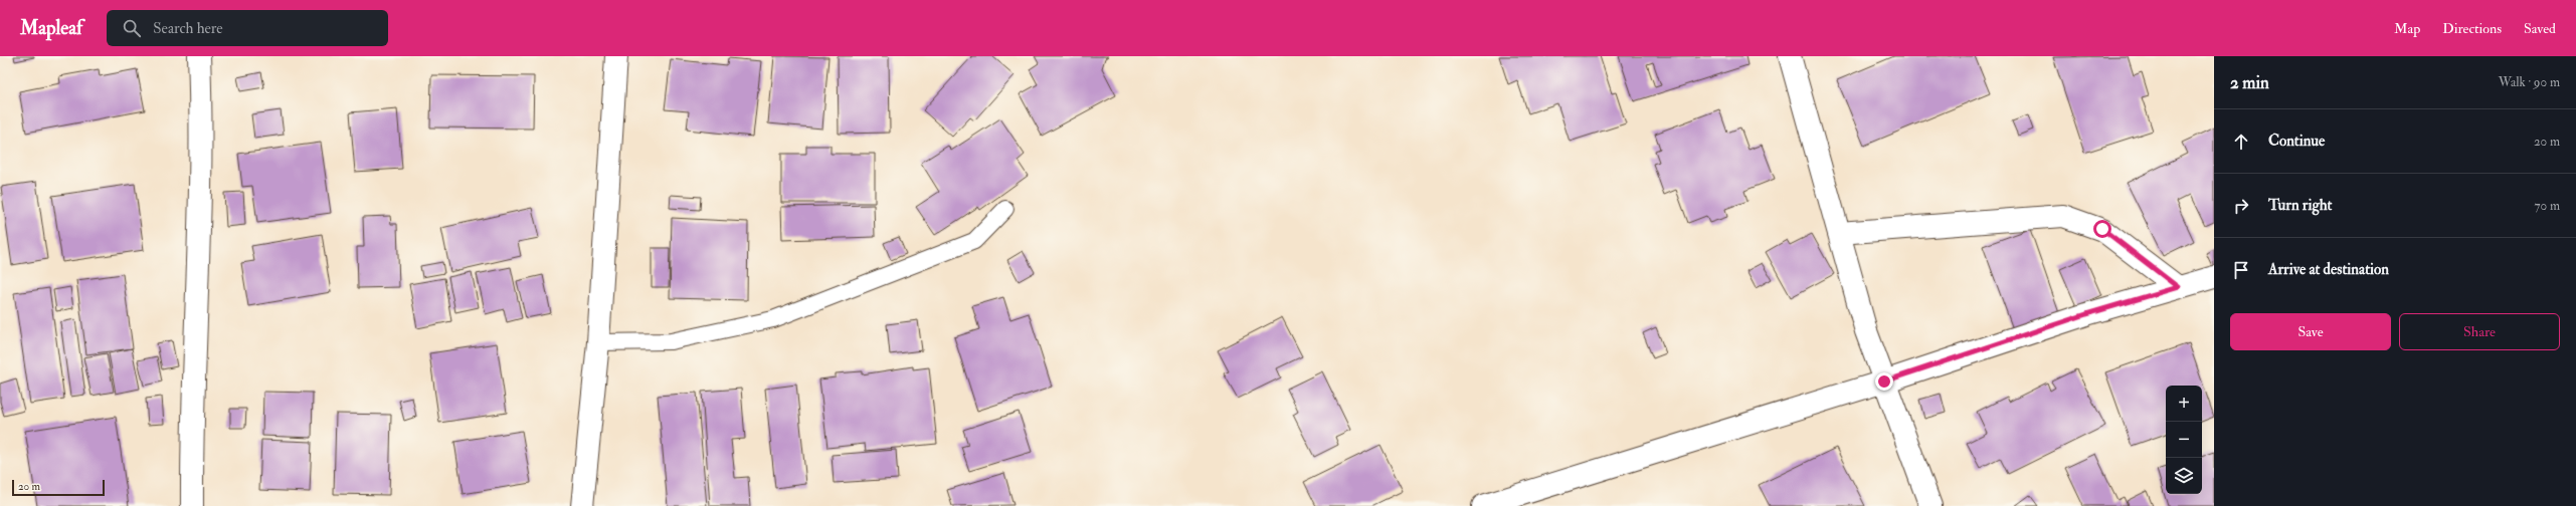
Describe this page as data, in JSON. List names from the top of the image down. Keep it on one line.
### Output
{"scale_bar":"20 m","page":{"header":"Mapleaf","search":"Search here","nav":["Map","Directions","Saved"],"heading":["2 min","Walk · 90 m"],"list":[["Continue","20 m"],["Turn right","70 m"],"Arrive at destination"],"buttons":["Save","Share"],"map_buttons":["+","−"],"scale":"20 m"}}
